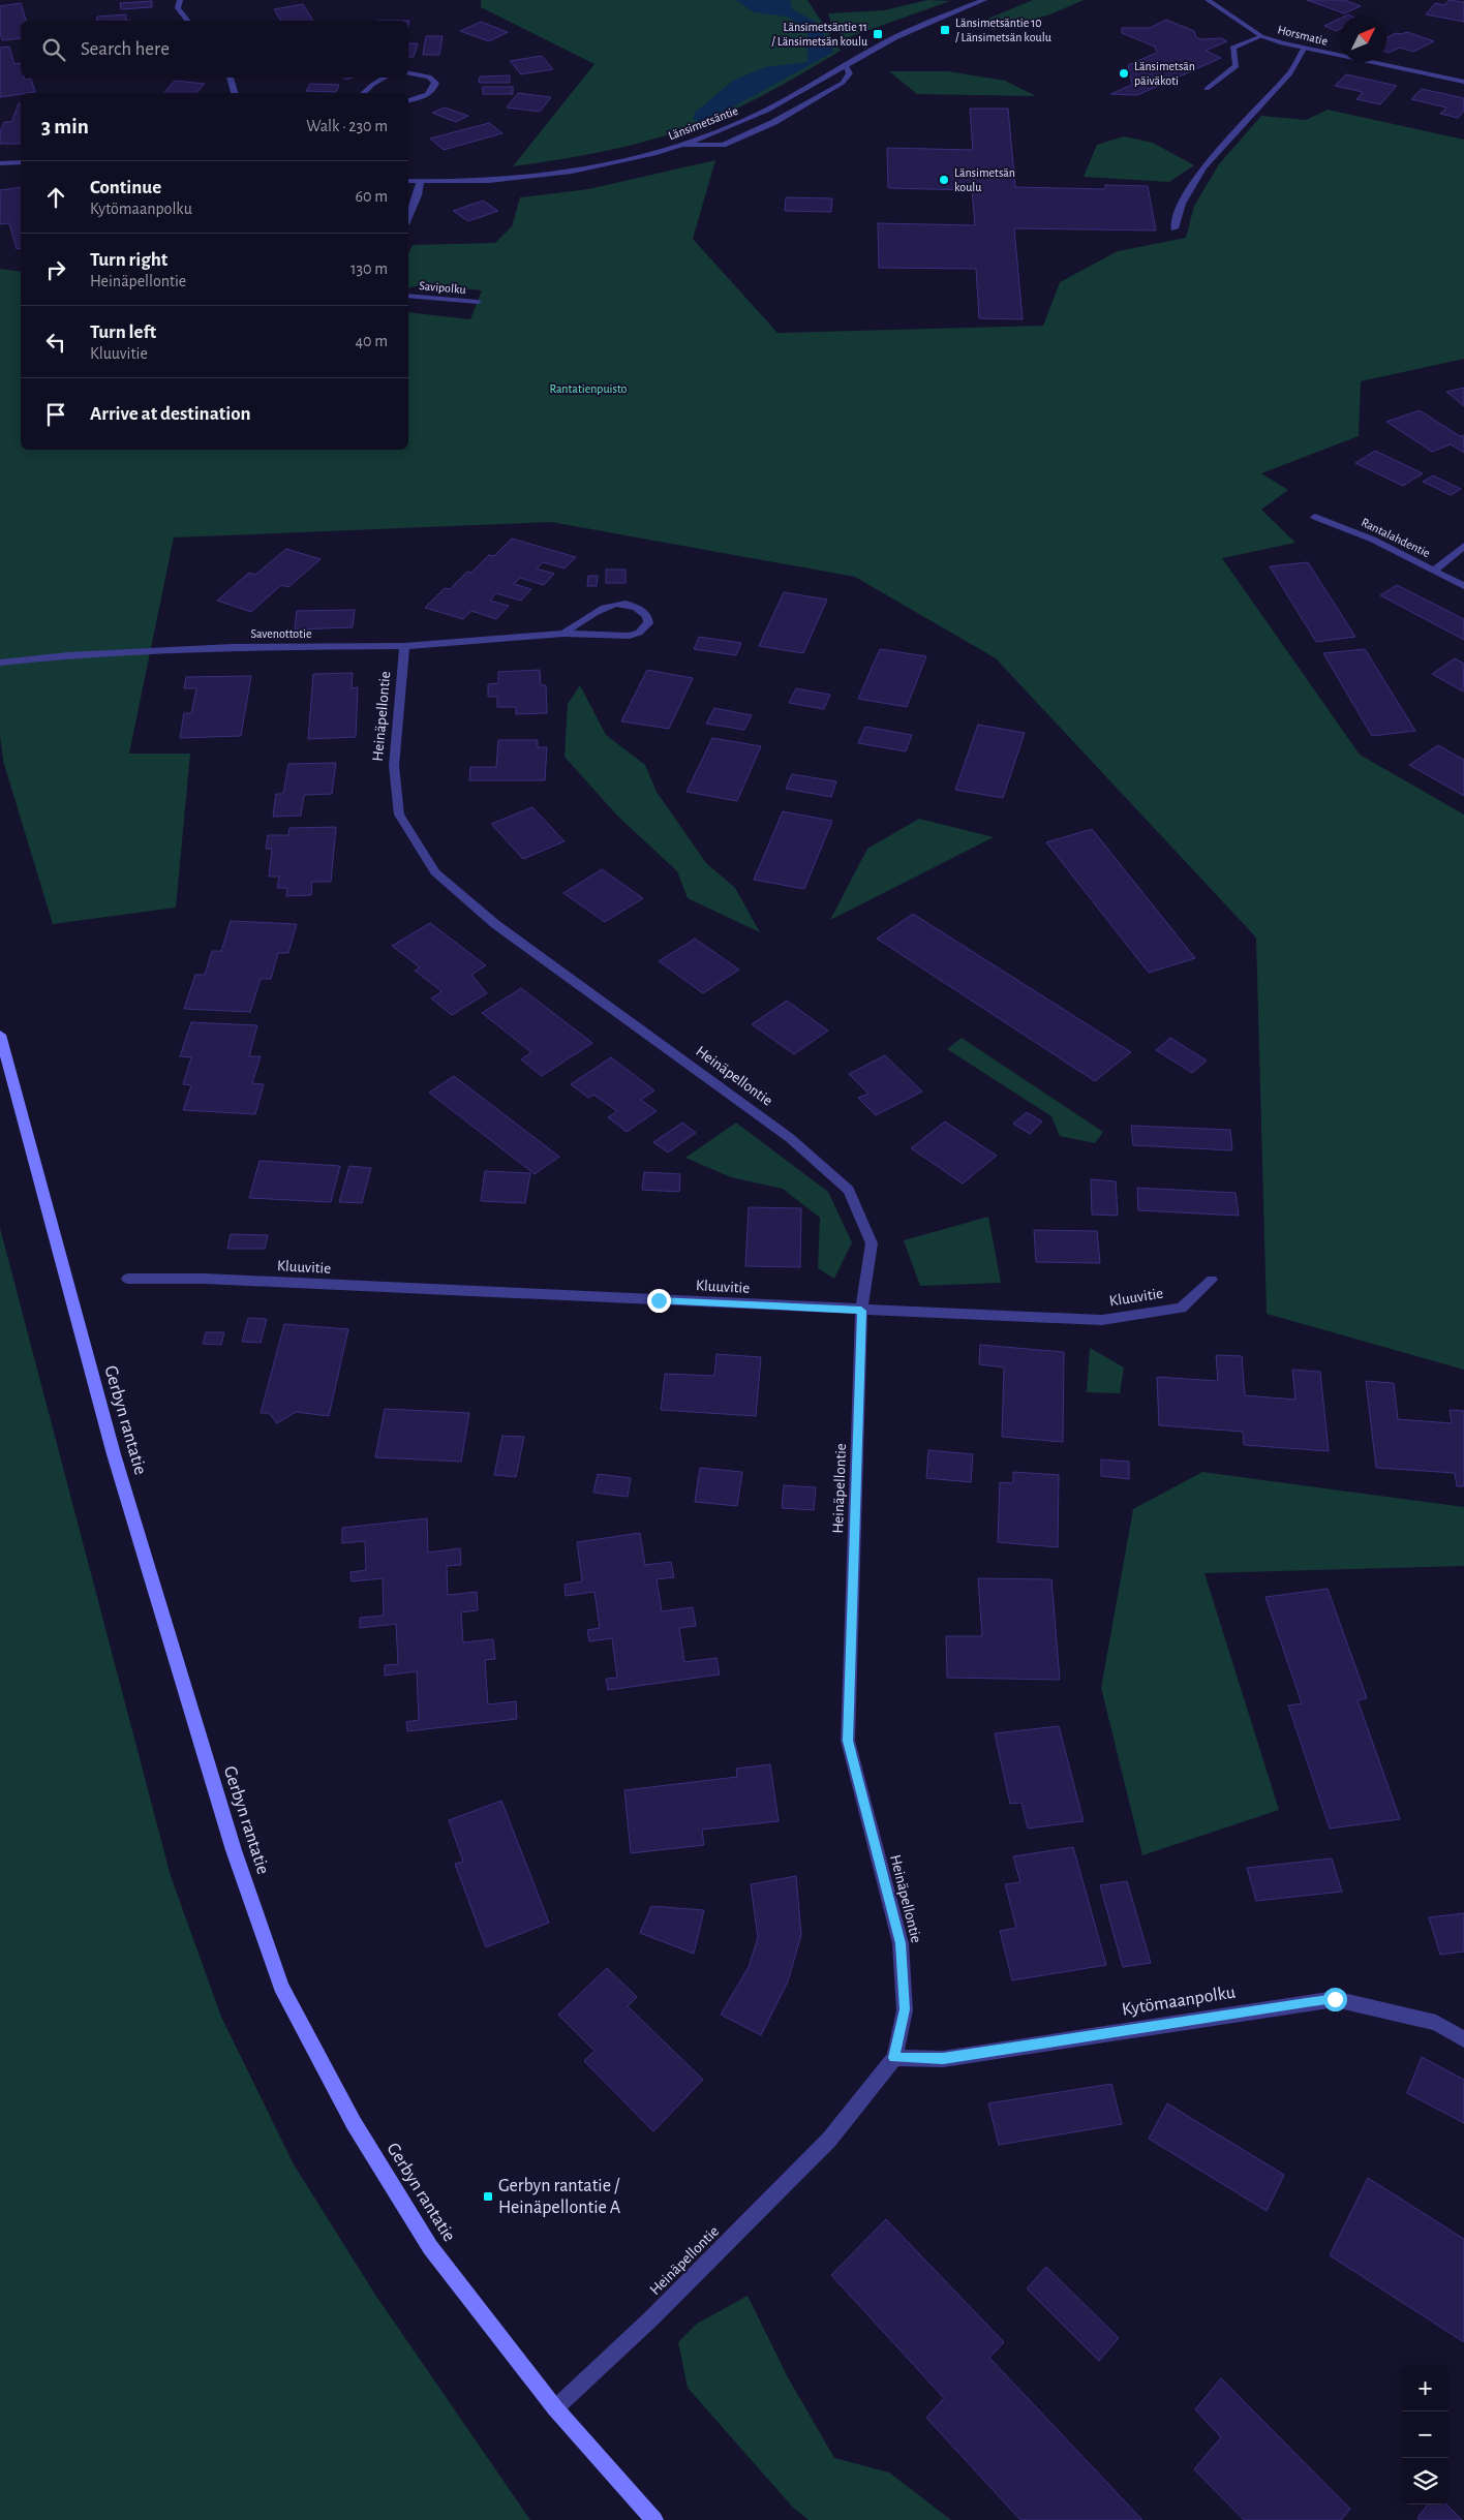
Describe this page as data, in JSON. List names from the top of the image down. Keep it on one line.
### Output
{"streets":{"main road":["Gerbyn rantatie"],"street":["Horsmatie","Länsimetsäntie","Savipolku","Rantalahdentie","Savenottotie","Heinäpellontie","Kluuvitie","Kytömaanpolku"]},"crossings":[["Savenottotie","Heinäpellontie"],["Heinäpellontie","Kluuvitie"],["Heinäpellontie","Gerbyn rantatie"],["Heinäpellontie","Kytömaanpolku"]],"parks":["Rantatienpuisto"],"places":{"transit":["Länsimetsäntie 10 / Länsimetsän koulu","Länsimetsäntie 11 / Länsimetsän koulu","Gerbyn rantatie / Heinäpellontie A"],"other":["Länsimetsän päiväkoti","Länsimetsän koulu"]},"north":"top right","page":{"search":"Search here","heading":["3 min","Walk · 230 m"],"list":[["Continue","Kytömaanpolku","60 m"],["Turn right","Heinäpellontie","130 m"],["Turn left","Kluuvitie","40 m"],"Arrive at destination"],"map_buttons":["+","−"]}}
